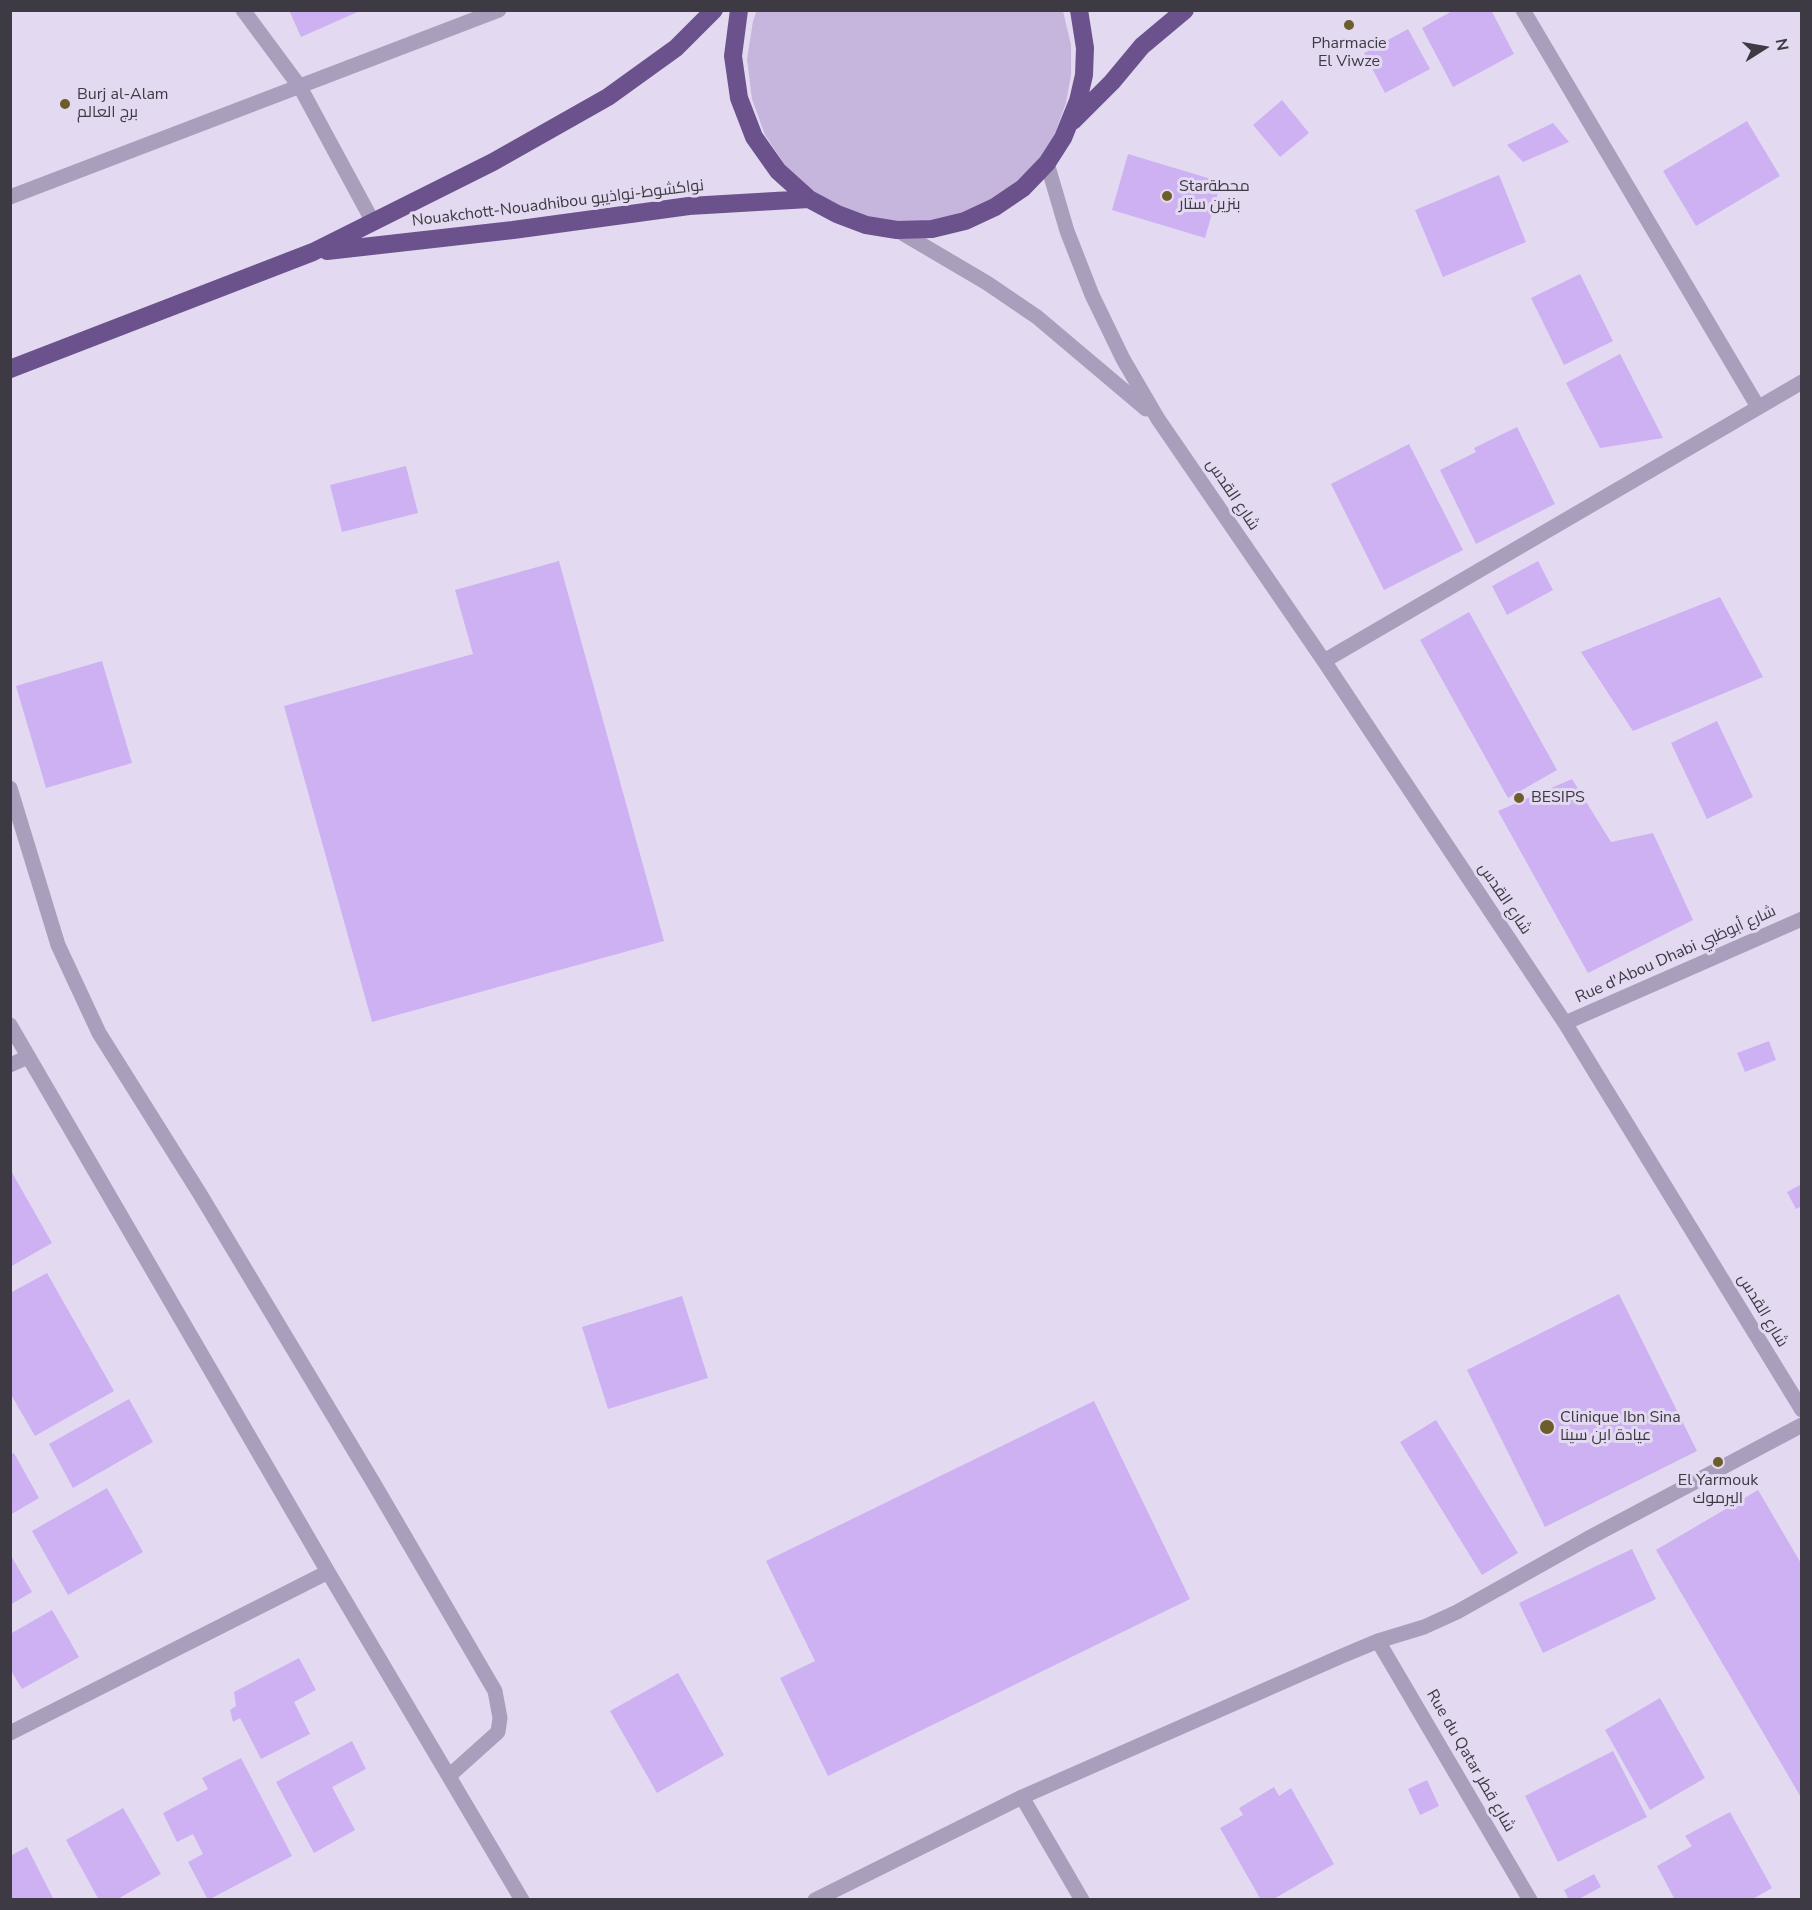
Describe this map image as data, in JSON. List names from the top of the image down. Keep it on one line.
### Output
{"streets":{"highway":["Nouakchott-Nouadhibou نواكشوط-نواذيبو"],"street":["شارع القدس","Rue d'Abou Dhabi شارع أبوظبي","Rue du Qatar شارع قطر"]},"crossings":[["شارع القدس","Rue d'Abou Dhabi شارع أبوظبي"]],"places":["Pharmacie El Viwze","Burj al-Alam برج العالم","Starمحطة بنزين ستار","BESIPS","Clinique Ibn Sina عيادة ابن سينا","El Yarmouk اليرموك"],"north":"right"}
